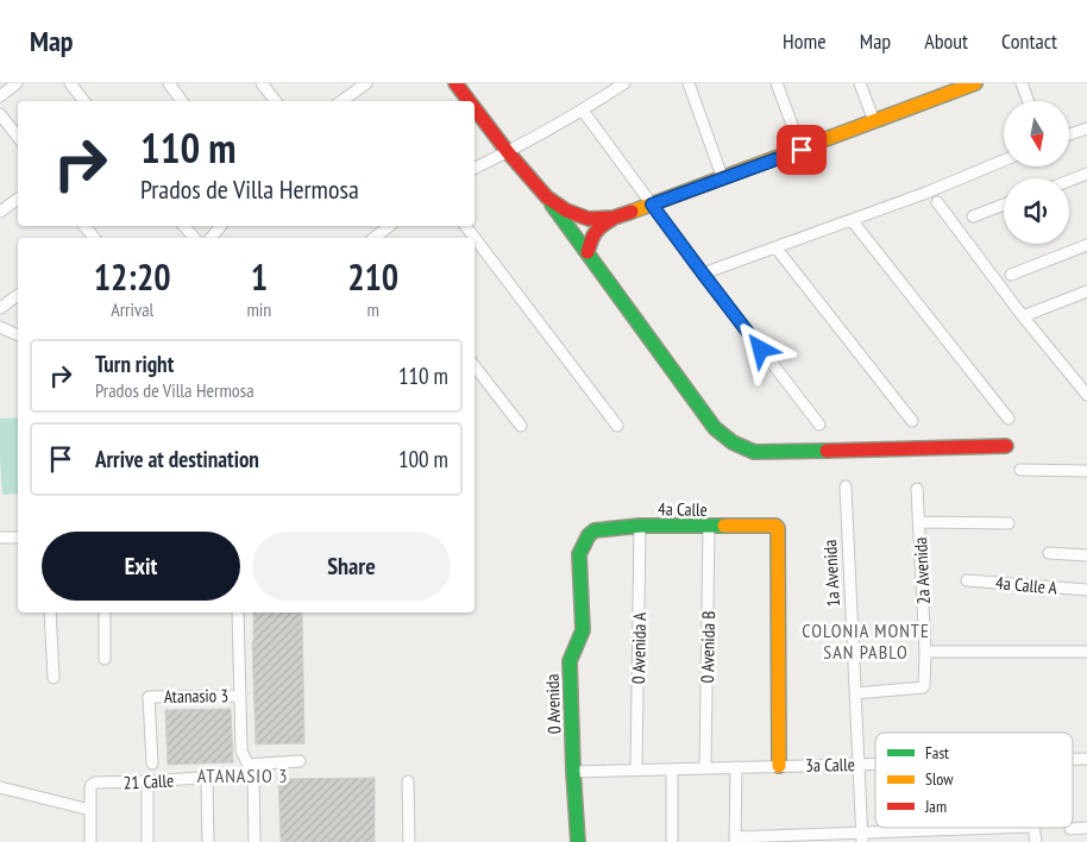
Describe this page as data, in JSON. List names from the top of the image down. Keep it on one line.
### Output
{"streets":{"street":["4a Calle","2a Avenida","1a Avenida","4a Calle A","0 Avenida B","0 Avenida A","Atanasio 3","0 Avenida","3a Calle","21 Calle"]},"crossings":[["4a Calle","0 Avenida B"],["4a Calle","0 Avenida A"],["4a Calle","0 Avenida"],["4a Calle","3a Calle"],["2a Avenida","1a Avenida"],["1a Avenida","3a Calle"],["0 Avenida B","3a Calle"],["0 Avenida A","3a Calle"],["0 Avenida","3a Calle"]],"districts":["COLONIA MONTE SAN PABLO","ATANASIO 3"],"legend":["Fast","Slow","Jam"],"north":"bottom","page":{"header":"Map","nav":["Home","Map","About","Contact"],"turn":["110 m","Prados de Villa Hermosa"],"eta":["12:20","Arrival","1","min","210","m"],"list":[{"name":"Turn right","note":"Prados de Villa Hermosa","value":"110 m"},{"name":"Arrive at destination","value":"100 m"}],"buttons":["Exit","Share"]}}
